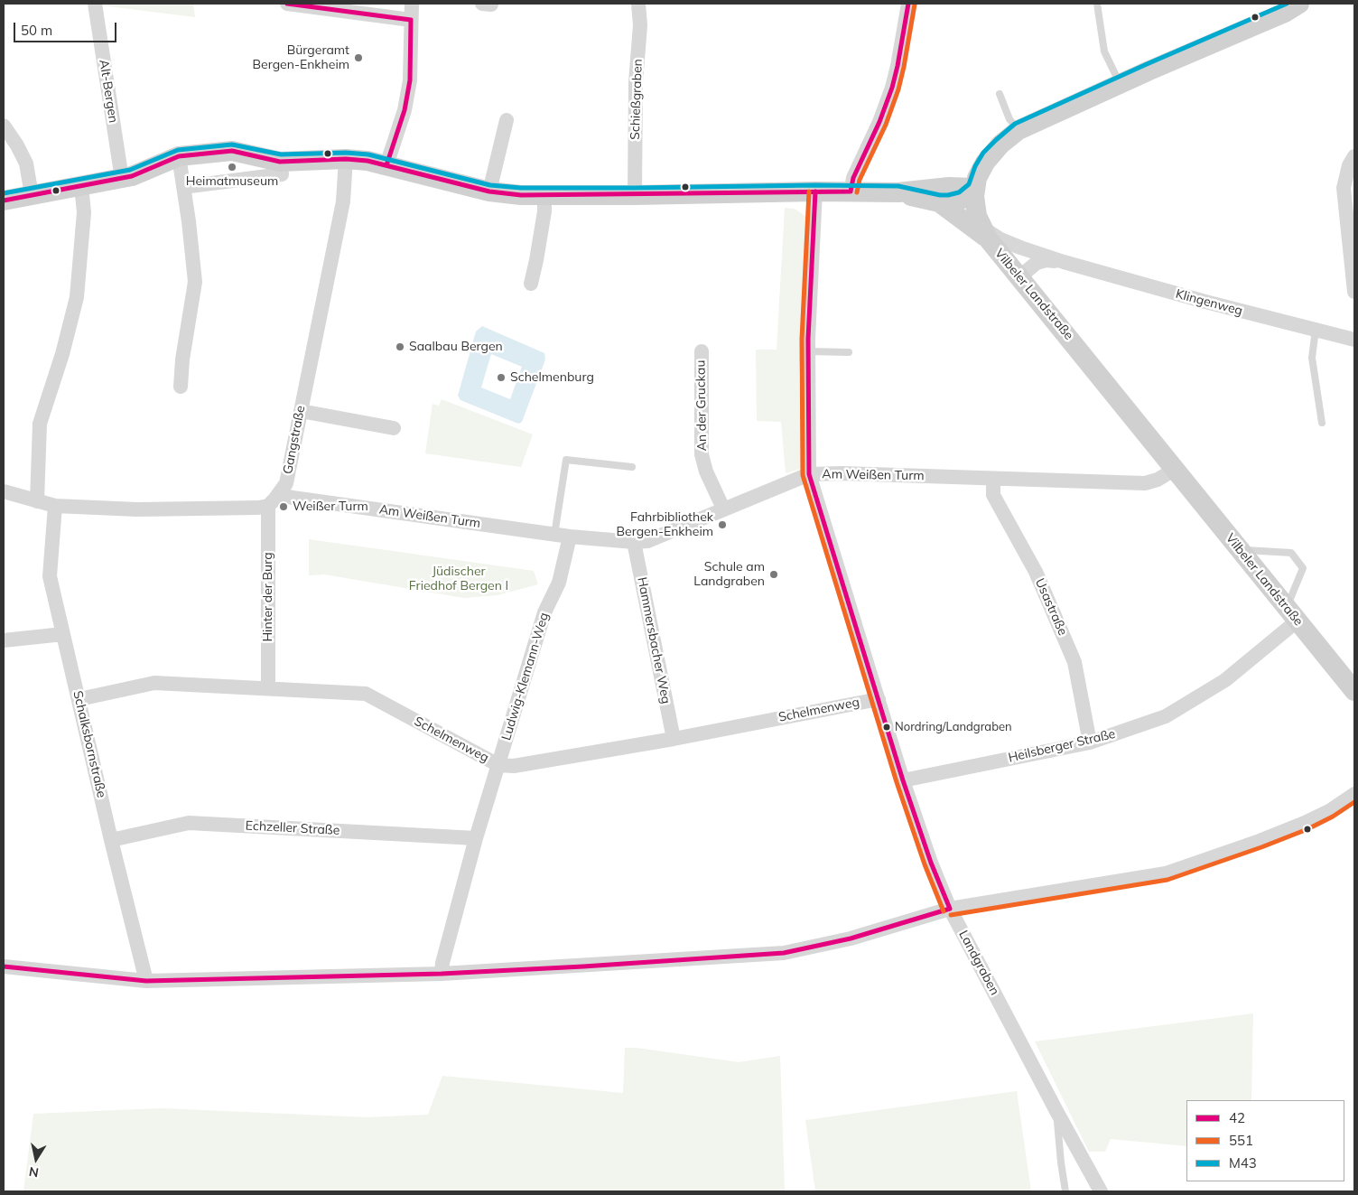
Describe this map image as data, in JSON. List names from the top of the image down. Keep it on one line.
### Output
{"streets":{"street":["Alt-Bergen","Schießgraben","Vilbeler Landstraße","Klingenweg","An der Gruckau","Gangstraße","Am Weißen Turm","Hinter der Burg","Usastraße","Hammersbacher Weg","Ludwig-Klemann-Weg","Schelmenweg","Schalksbornstraße","Heilsberger Straße","Echzeller Straße","Landgraben"]},"crossings":[["Vilbeler Landstraße","Klingenweg"],["Vilbeler Landstraße","Am Weißen Turm"],["Vilbeler Landstraße","Heilsberger Straße"],["An der Gruckau","Am Weißen Turm"],["Gangstraße","Am Weißen Turm"],["Gangstraße","Hinter der Burg"],["Am Weißen Turm","Usastraße"],["Am Weißen Turm","Hammersbacher Weg"],["Am Weißen Turm","Ludwig-Klemann-Weg"],["Am Weißen Turm","Landgraben"],["Hinter der Burg","Schelmenweg"],["Usastraße","Heilsberger Straße"],["Hammersbacher Weg","Schelmenweg"],["Ludwig-Klemann-Weg","Schelmenweg"],["Ludwig-Klemann-Weg","Echzeller Straße"],["Schelmenweg","Schalksbornstraße"],["Schelmenweg","Landgraben"],["Schalksbornstraße","Echzeller Straße"],["Heilsberger Straße","Landgraben"]],"parks":["Jüdischer Friedhof Bergen I"],"places":["Bürgeramt Bergen-Enkheim","Heimatmuseum","Saalbau Bergen","Schelmenburg","Weißer Turm","Fahrbibliothek Bergen-Enkheim","Schule am Landgraben","Nordring/Landgraben"],"lines":["transit line 42","transit line M43","transit line 551"],"legend":["42","551","M43"],"scale_bar":"50 m","north":"bottom"}
